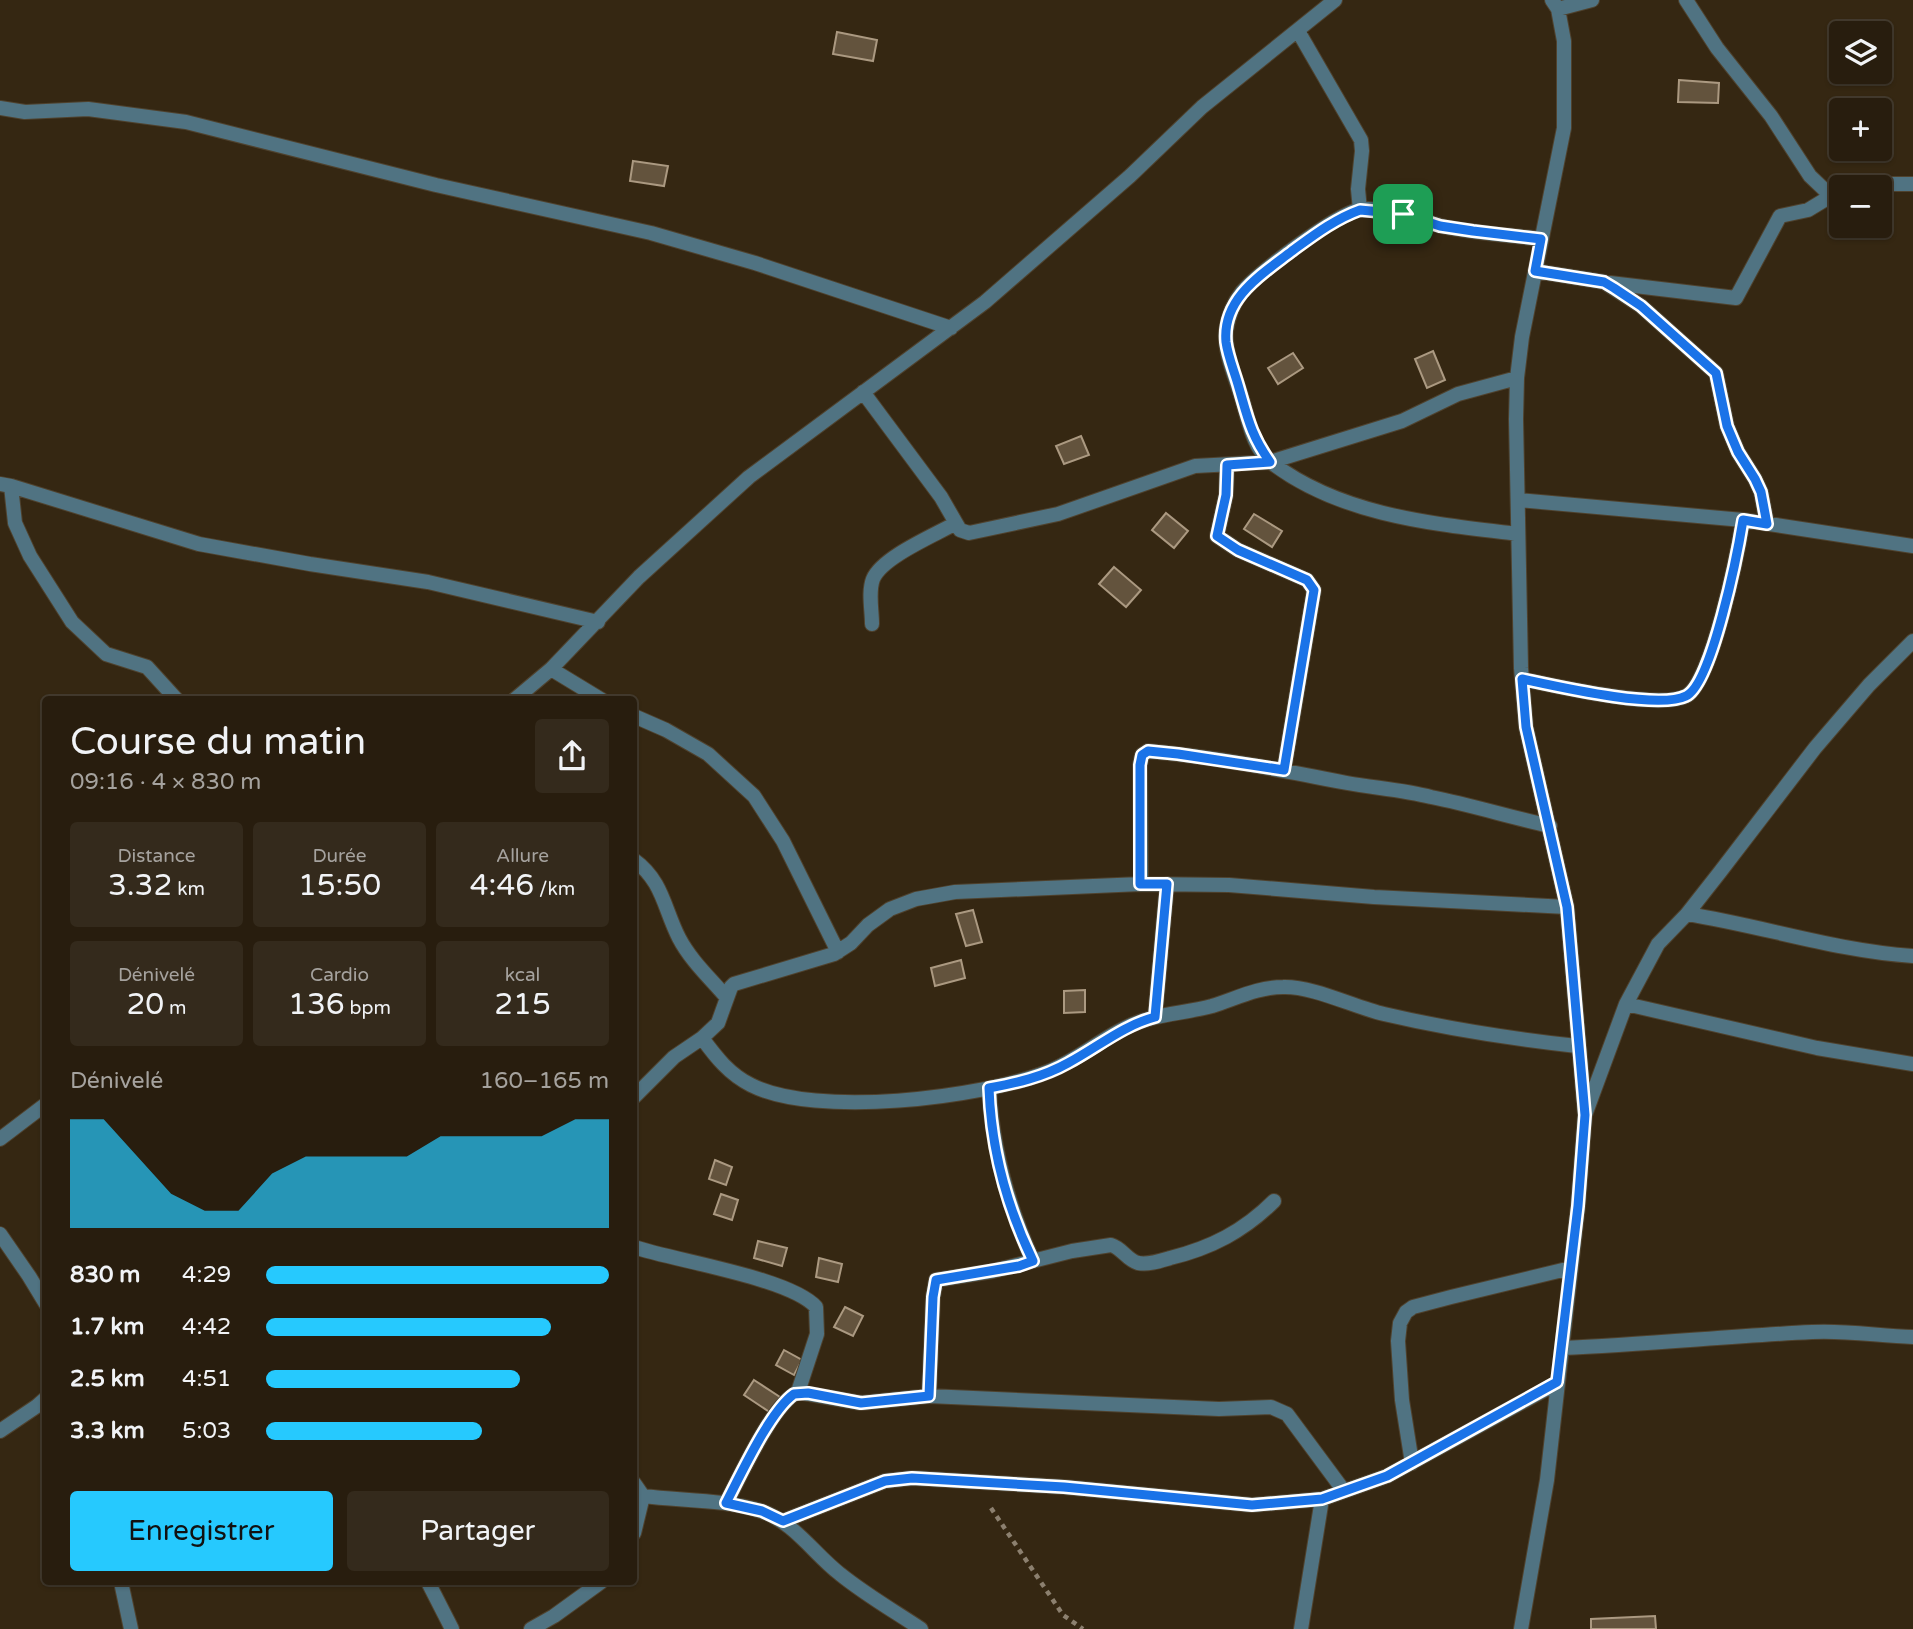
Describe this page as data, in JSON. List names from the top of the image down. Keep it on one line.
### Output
{"page":{"map_buttons":["+","−"],"heading":["Course du matin","09:16 · 4 × 830 m"],"stats":[["Distance","3.32 km"],["Durée","15:50"],["Allure","4:46 /km"],["Dénivelé","20 m"],["Cardio","136 bpm"],["kcal","215"]],"chart":["Dénivelé","160–165 m"],"list":[{"name":"830 m","note":"4:29"},{"name":"1.7 km","note":"4:42"},{"name":"2.5 km","note":"4:51"},{"name":"3.3 km","note":"5:03"}],"buttons":["Enregistrer","Partager"]}}
